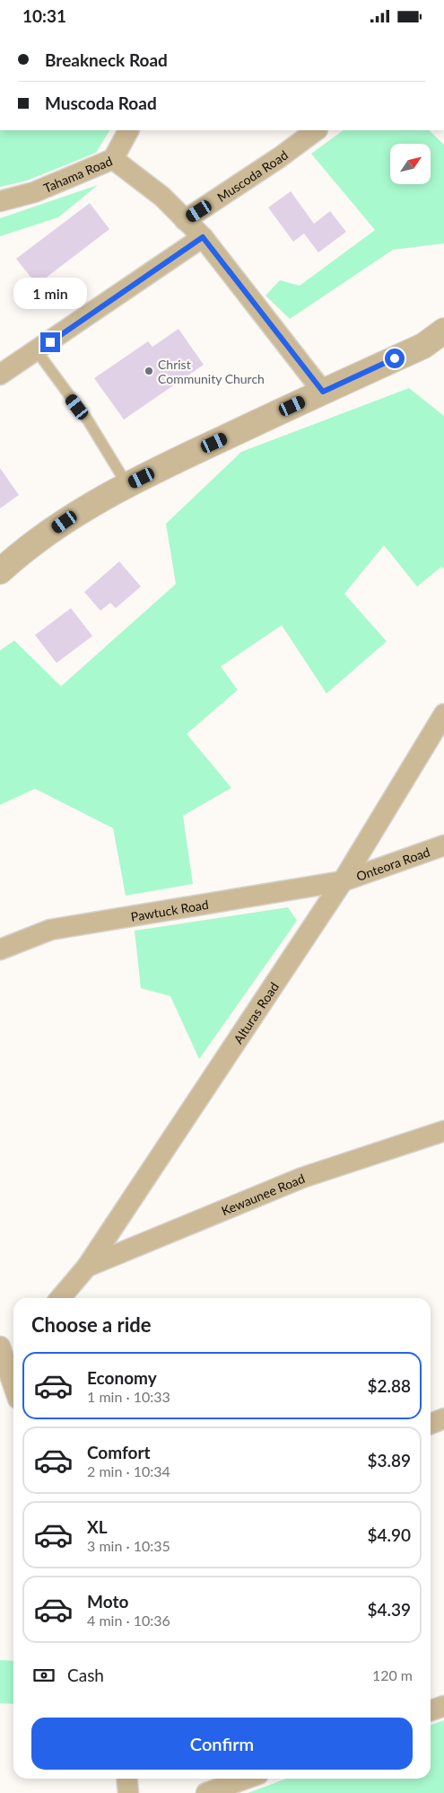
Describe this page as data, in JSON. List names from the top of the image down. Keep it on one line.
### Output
{"streets":{"street":["Muscoda Road","Tahama Road","Onteora Road","Pawtuck Road","Alturas Road","Kewaunee Road"]},"crossings":[["Muscoda Road","Tahama Road"],["Onteora Road","Pawtuck Road"],["Onteora Road","Alturas Road"],["Pawtuck Road","Alturas Road"],["Alturas Road","Kewaunee Road"]],"places":["Christ Community Church"],"north":"top right","page":{"status":"10:31","banner":["Breakneck Road","Muscoda Road"],"bubble":"1 min","heading":"Choose a ride","list":[{"name":"Economy","note":"1 min · 10:33","value":"$2.88"},{"name":"Comfort","note":"2 min · 10:34","value":"$3.89"},{"name":"XL","note":"3 min · 10:35","value":"$4.90"},{"name":"Moto","note":"4 min · 10:36","value":"$4.39"}],"pay":["Cash","120 m"],"buttons":"Confirm"}}
